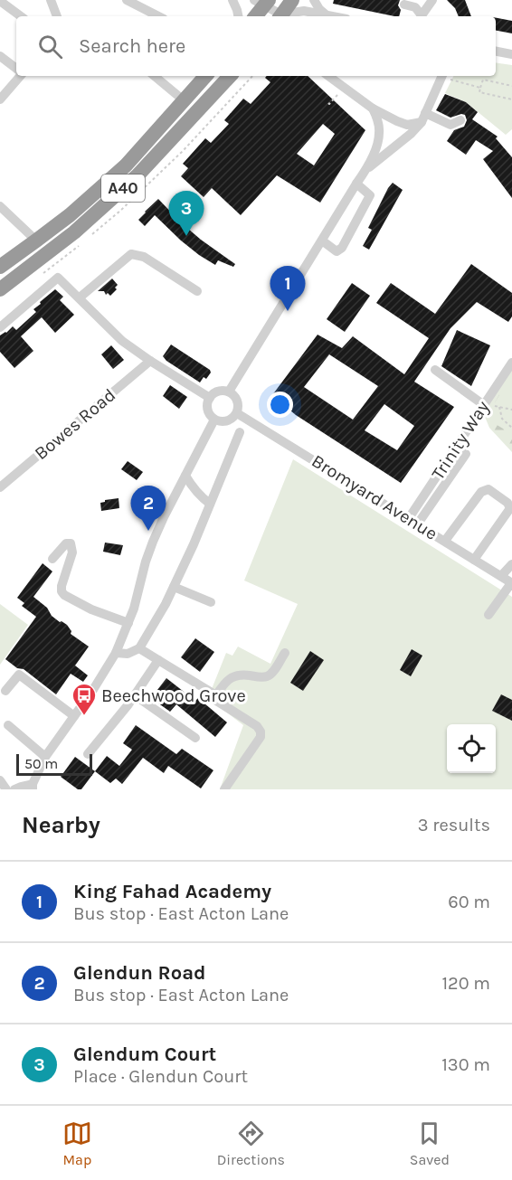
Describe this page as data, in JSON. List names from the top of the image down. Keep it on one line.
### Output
{"streets":{"highway":["A40"],"street":["Bowes Road","Trinity Way","Bromyard Avenue"]},"crossings":[["Trinity Way","Bromyard Avenue"]],"places":{"bus stop":["Beechwood Grove"]},"scale_bar":"50 m","page":{"search":"Search here","pins":["3","1","2"],"scale":"50 m","heading":["Nearby","3 results"],"list":[{"mark":"1","name":"King Fahad Academy","note":"Bus stop · East Acton Lane","value":"60 m"},{"mark":"2","name":"Glendun Road","note":"Bus stop · East Acton Lane","value":"120 m"},{"mark":"3","name":"Glendum Court","note":"Place · Glendun Court","value":"130 m"}],"nav":["Map","Directions","Saved"]}}
